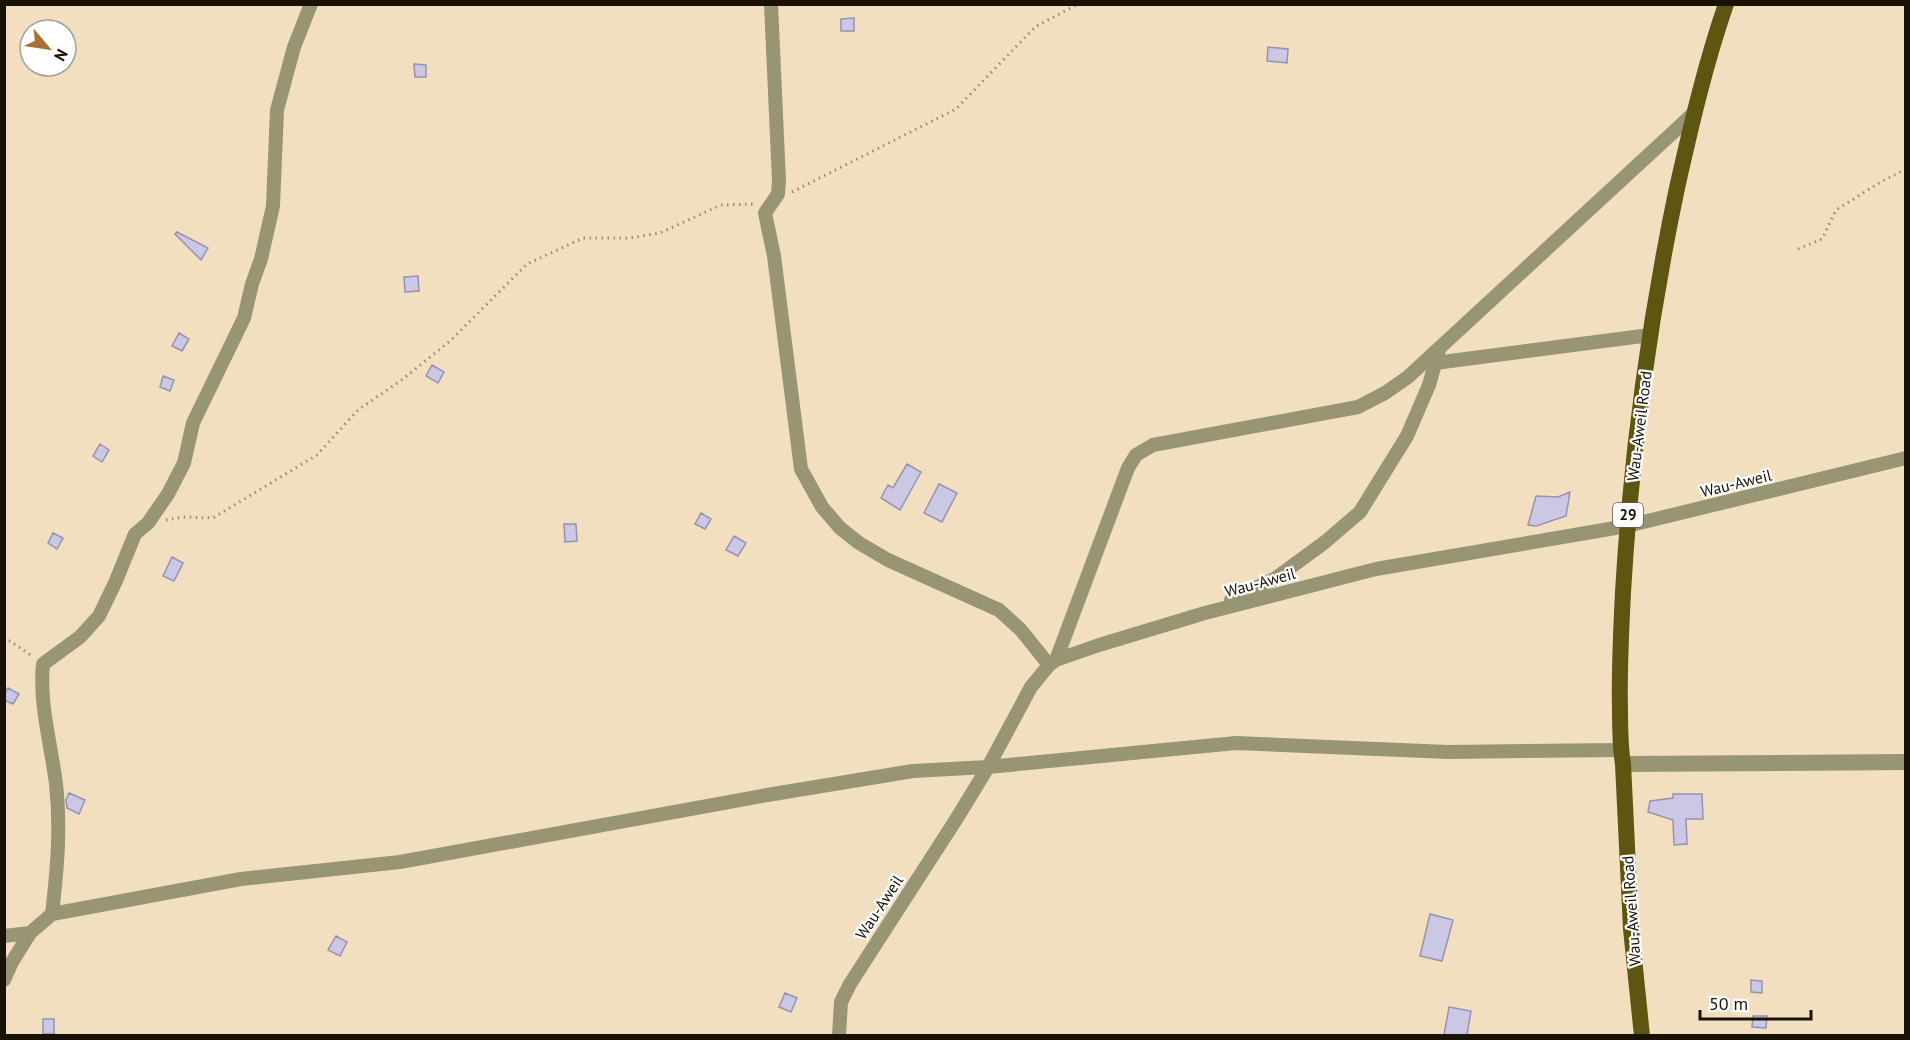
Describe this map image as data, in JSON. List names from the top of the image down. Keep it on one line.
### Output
{"streets":{"main road":["Wau-Aweil Road","29"],"street":["Wau-Aweil"]},"crossings":[["Wau-Aweil Road","Wau-Aweil"]],"scale_bar":"50 m","north":"bottom right"}
